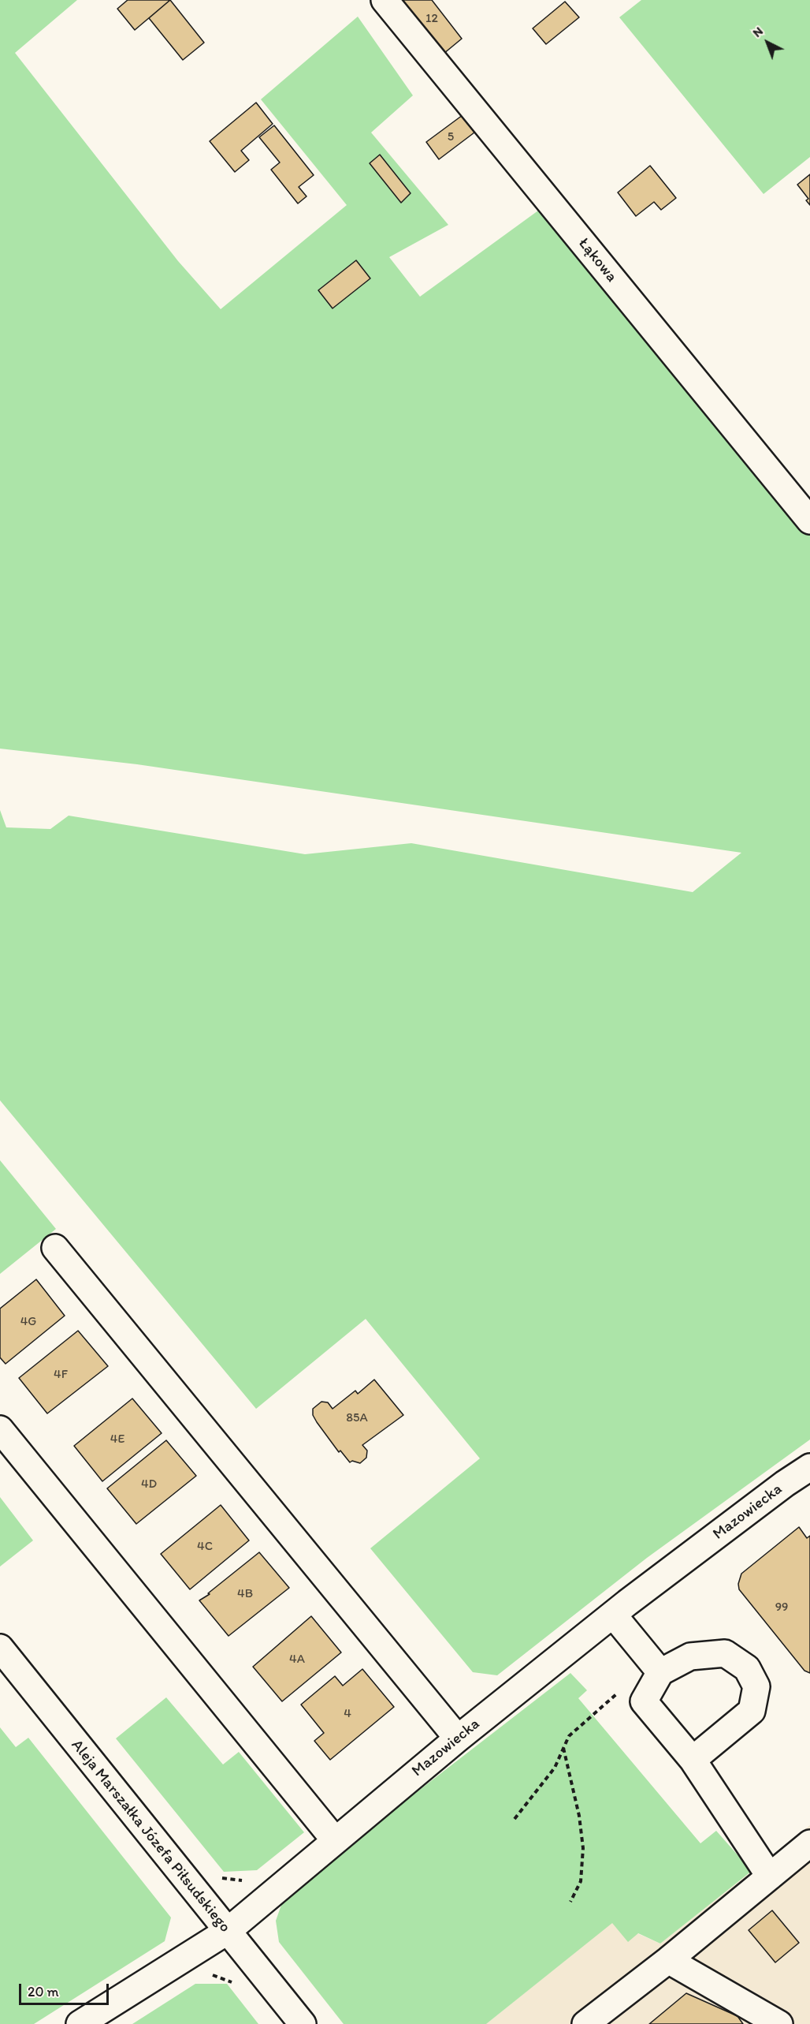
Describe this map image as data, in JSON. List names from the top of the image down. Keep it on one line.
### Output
{"streets":{"street":["Łąkowa","Mazowiecka","Aleja Marszałka Józefa Piłsudskiego"]},"crossings":[["Mazowiecka","Aleja Marszałka Józefa Piłsudskiego"]],"house_numbers":["12","5","4G","4F","85A","4E","4D","4C","4B","99","4A","4"],"scale_bar":"20 m","north":"top left"}
